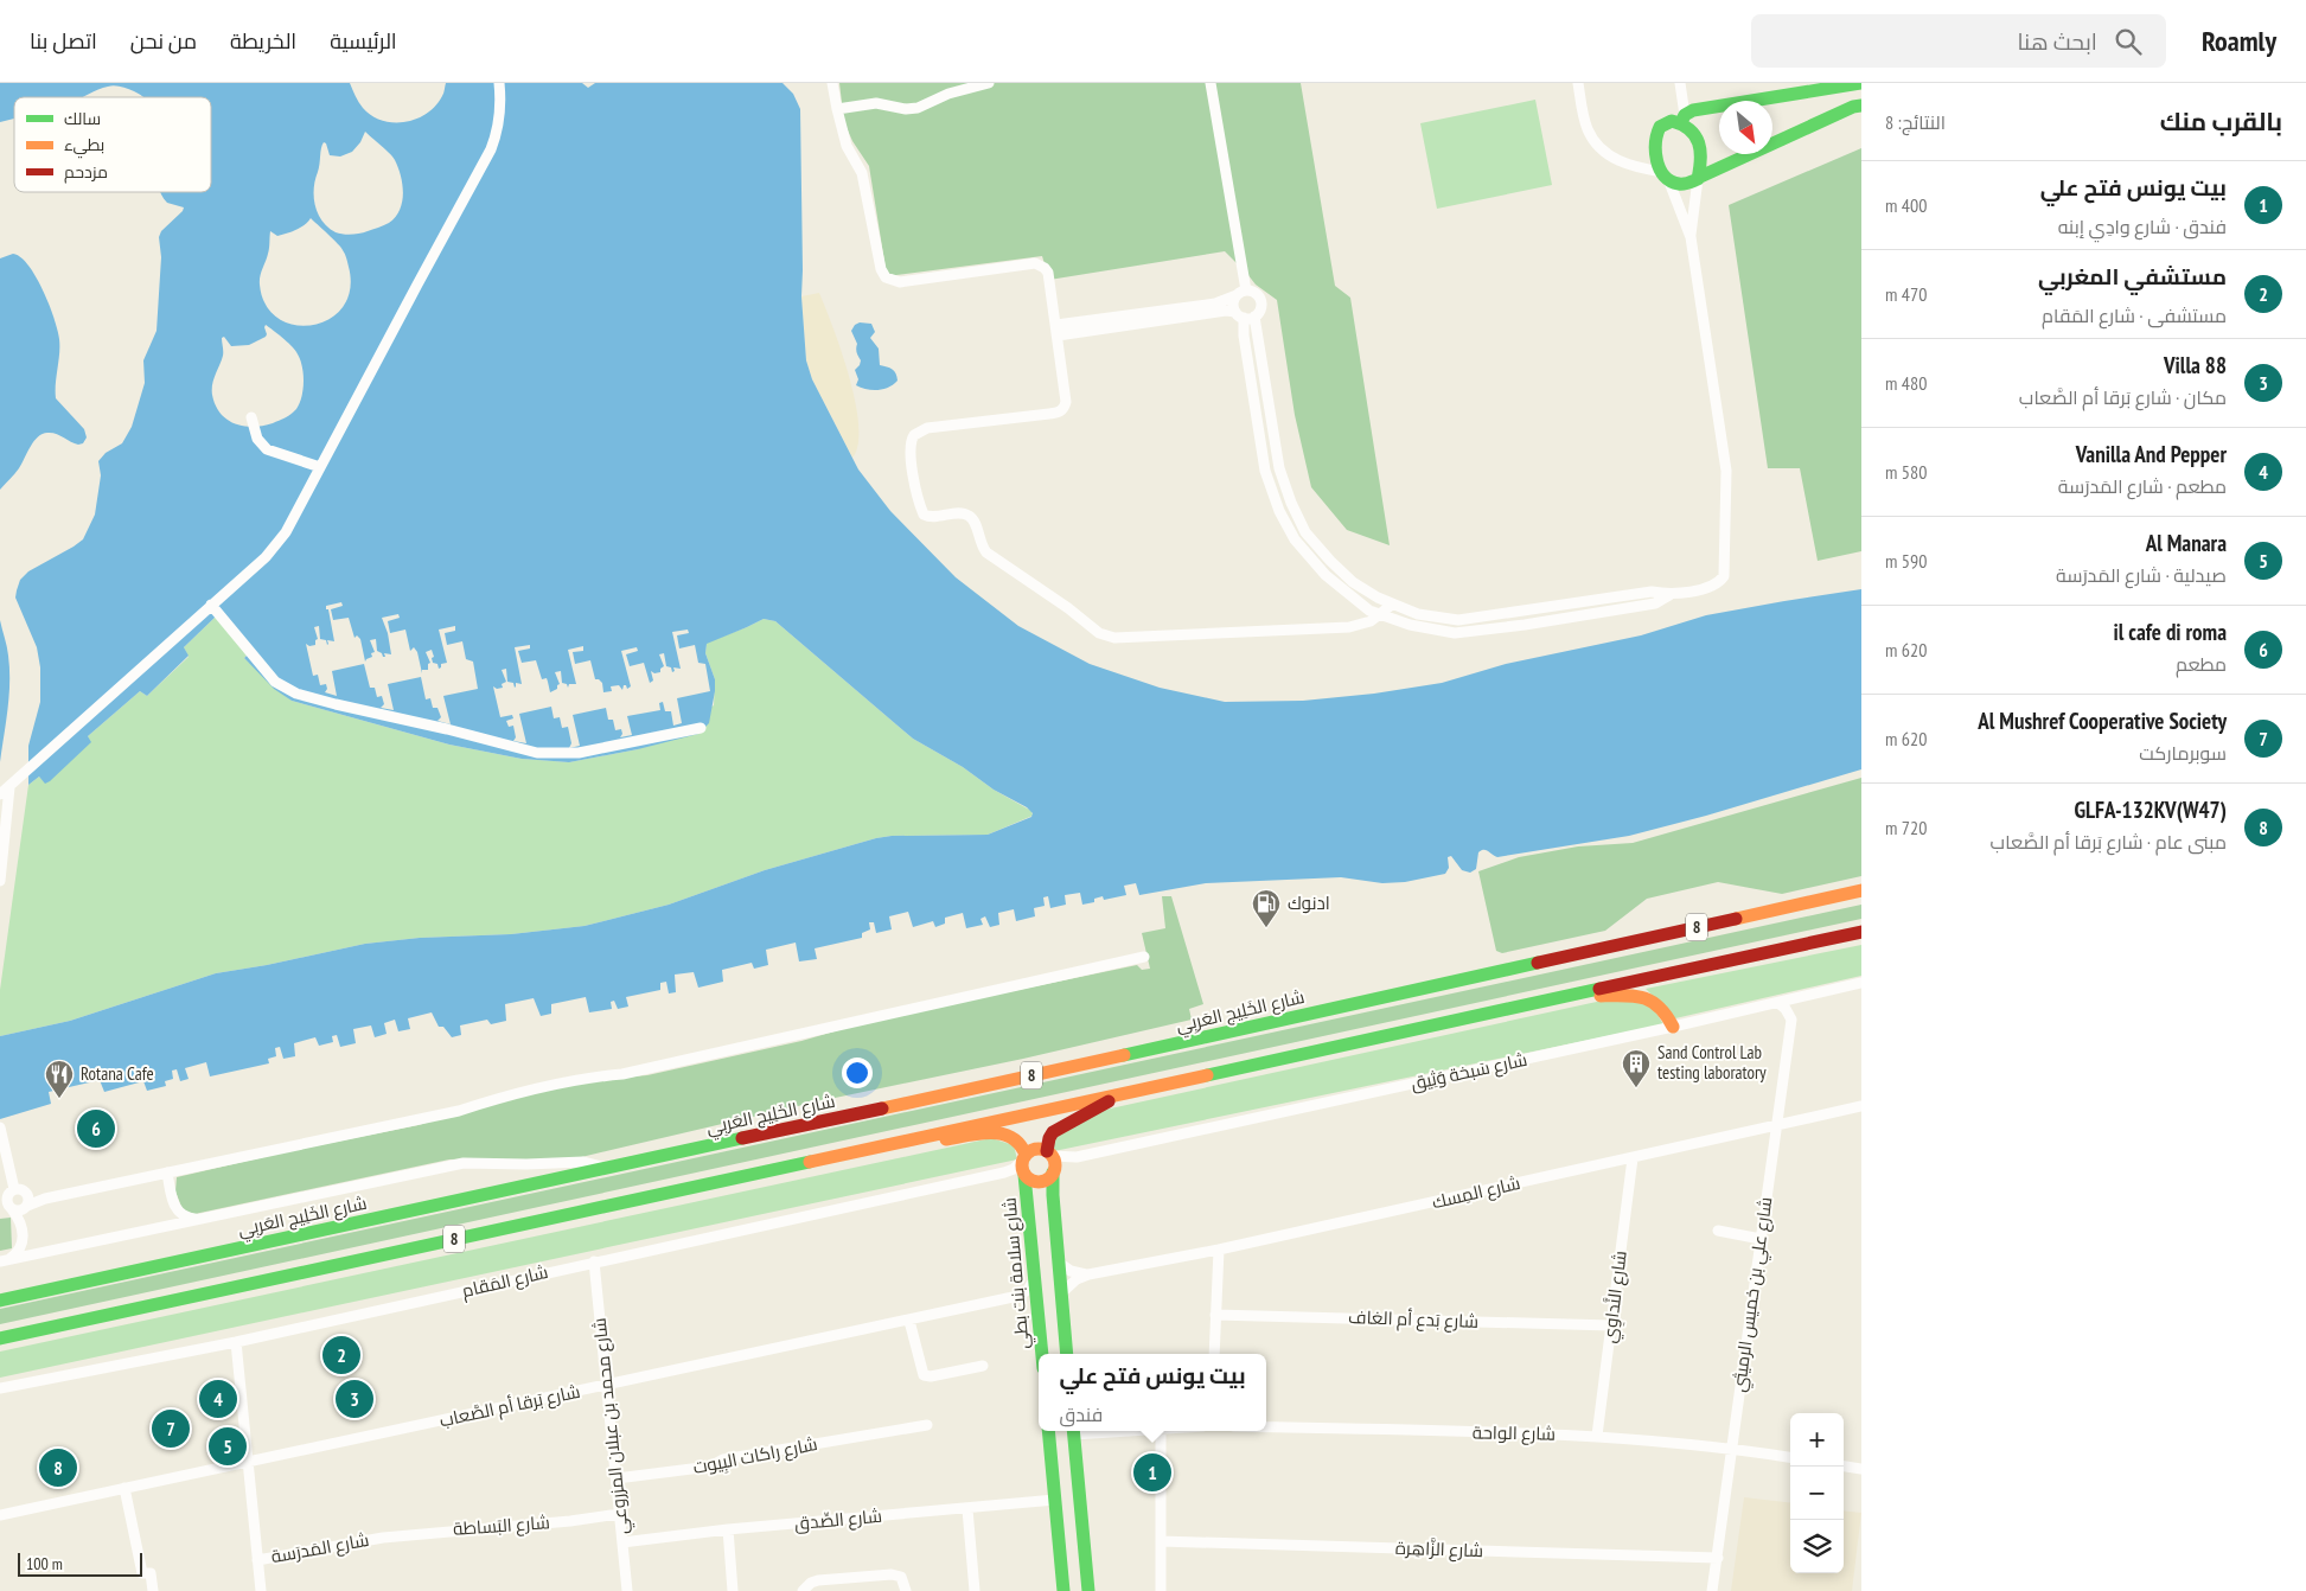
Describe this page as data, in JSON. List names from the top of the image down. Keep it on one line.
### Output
{"streets":{"main road":["8","شارع الخَلِيج العَربِي","شارع سلامة بنت بطي"],"street":["شارع سَبخة وَثِيق","شارع المِسك","شارع المَقام","شارع علي بن خميس الرميثي","شارع النَّداوِي","شارع بَدع أم الغاف","شارع بَرقا أم الصَّعاب","شارع محمد بن عبلان المزروعي","شارع الواحة","شارع راكات البِيوت","شارع الصِّدق","شارع البَساطة","شارع المَدرَسة","شارع الزَّاهِرة"]},"crossings":[["شارع سَبخة وَثِيق","شارع علي بن خميس الرميثي"],["شارع المِسك","شارع علي بن خميس الرميثي"],["شارع المِسك","شارع النَّداوِي"],["شارع سلامة بنت بطي","شارع المَقام"],["شارع المَقام","شارع محمد بن عبلان المزروعي"],["شارع المَقام","شارع المَدرَسة"],["شارع علي بن خميس الرميثي","شارع الواحة"],["شارع علي بن خميس الرميثي","شارع الزَّاهِرة"],["شارع النَّداوِي","شارع بَدع أم الغاف"],["شارع النَّداوِي","شارع الواحة"],["شارع بَرقا أم الصَّعاب","شارع محمد بن عبلان المزروعي"],["شارع بَرقا أم الصَّعاب","شارع المَدرَسة"],["شارع محمد بن عبلان المزروعي","شارع راكات البِيوت"],["شارع محمد بن عبلان المزروعي","شارع الصِّدق"],["شارع محمد بن عبلان المزروعي","شارع البَساطة"],["شارع البَساطة","شارع المَدرَسة"]],"places":{"fuel station":["ادنوك"],"building":["Sand Control Lab testing laboratory"],"restaurant":["Rotana Cafe"]},"legend":["سالك","بطيء","مزدحم"],"scale_bar":"100 m","north":"bottom right","page":{"header":"Roamly","search":"ابحث هنا","nav":["الرئيسية","الخريطة","من نحن","اتصل بنا"],"heading":["بالقرب منك","النتائج: 8"],"list":[{"mark":"1","name":"بيت يونس فتح علي","note":"فندق · شارع وادِي إبنه","value":"400 m"},{"mark":"2","name":"مستشفي المغربي","note":"مستشفى · شارع المَقام","value":"470 m"},{"mark":"3","name":"Villa 88","note":"مكان · شارع بَرقا أم الصَّعاب","value":"480 m"},{"mark":"4","name":"Vanilla And Pepper","note":"مطعم · شارع المَدرَسة","value":"580 m"},{"mark":"5","name":"Al Manara","note":"صيدلية · شارع المَدرَسة","value":"590 m"},{"mark":"6","name":"il cafe di roma","note":"مطعم","value":"620 m"},{"mark":"7","name":"Al Mushref Cooperative Society","note":"سوبرماركت","value":"620 m"},{"mark":"8","name":"GLFA-132KV(W47)","note":"مبنى عام · شارع بَرقا أم الصَّعاب","value":"720 m"}],"pins":["6","2","3","4","7","5","8","1"],"popup":["بيت يونس فتح علي","فندق"],"map_buttons":["+","−"],"scale":"100 m"}}
